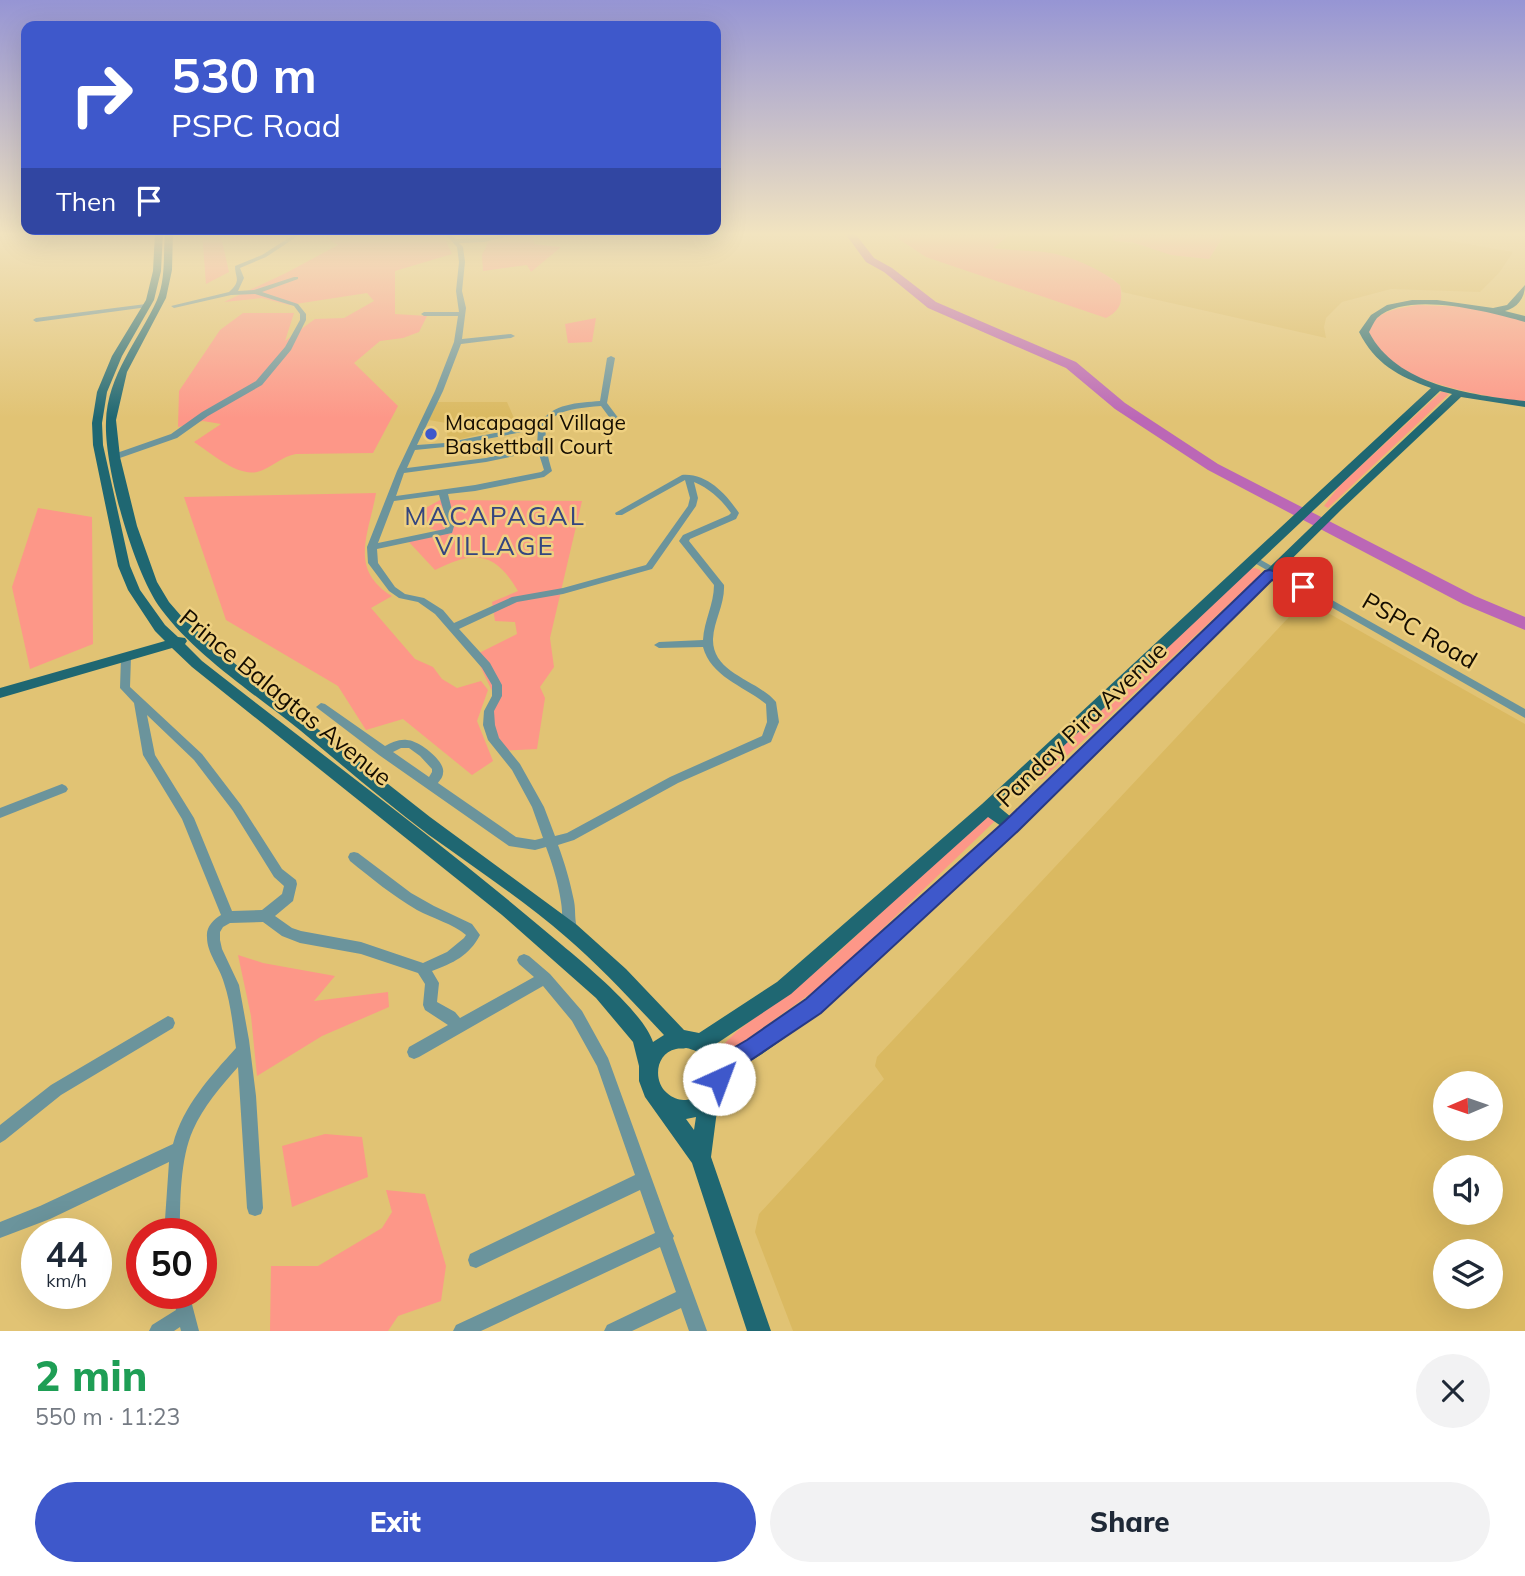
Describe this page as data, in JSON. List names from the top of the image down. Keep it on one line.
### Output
{"streets":{"main road":["Prince Balagtas Avenue","Panday Pira Avenue"],"street":["PSPC Road"]},"crossings":[["PSPC Road","Panday Pira Avenue"],["Prince Balagtas Avenue","Panday Pira Avenue"]],"districts":["MACAPAGAL VILLAGE"],"places":["Macapagal Village Baskettball Court"],"north":"left","page":{"turn":["530 m","PSPC Road"],"then":"Then","speed":"44 km/h","limit":"50","heading":["2 min","550 m · 11:23"],"buttons":["Exit","Share"]}}
